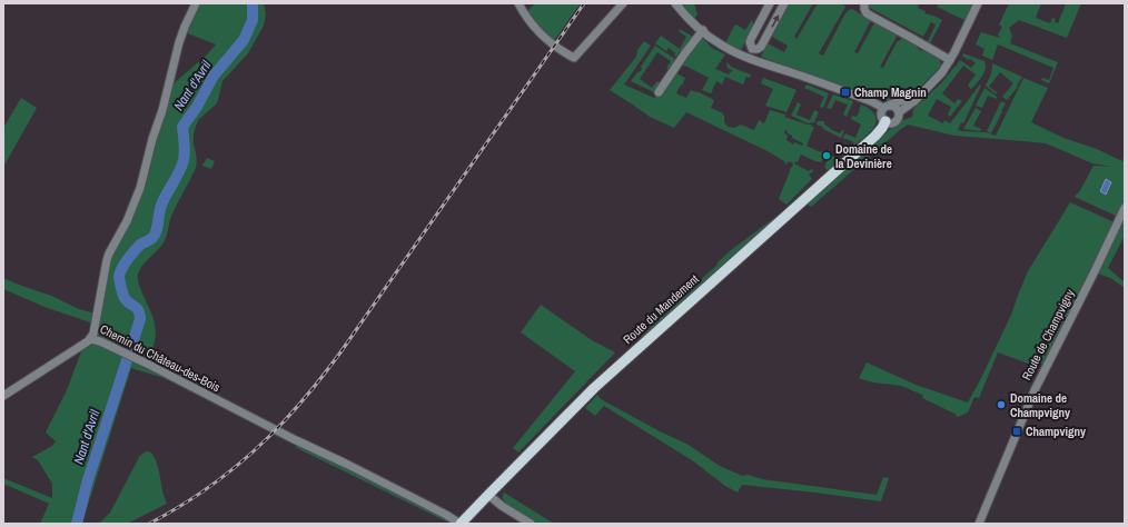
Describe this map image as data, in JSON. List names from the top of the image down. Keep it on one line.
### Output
{"streets":{"main road":["Route du Mandement"],"street":["Route de Champvigny","Chemin du Château-des-Bois"]},"crossings":[["Route du Mandement","Chemin du Château-des-Bois"]],"water":["Nant d'Avril"],"places":{"transit":["Champ Magnin","Champvigny"],"other":["Domaine de la Devinière","Domaine de Champvigny"]}}
